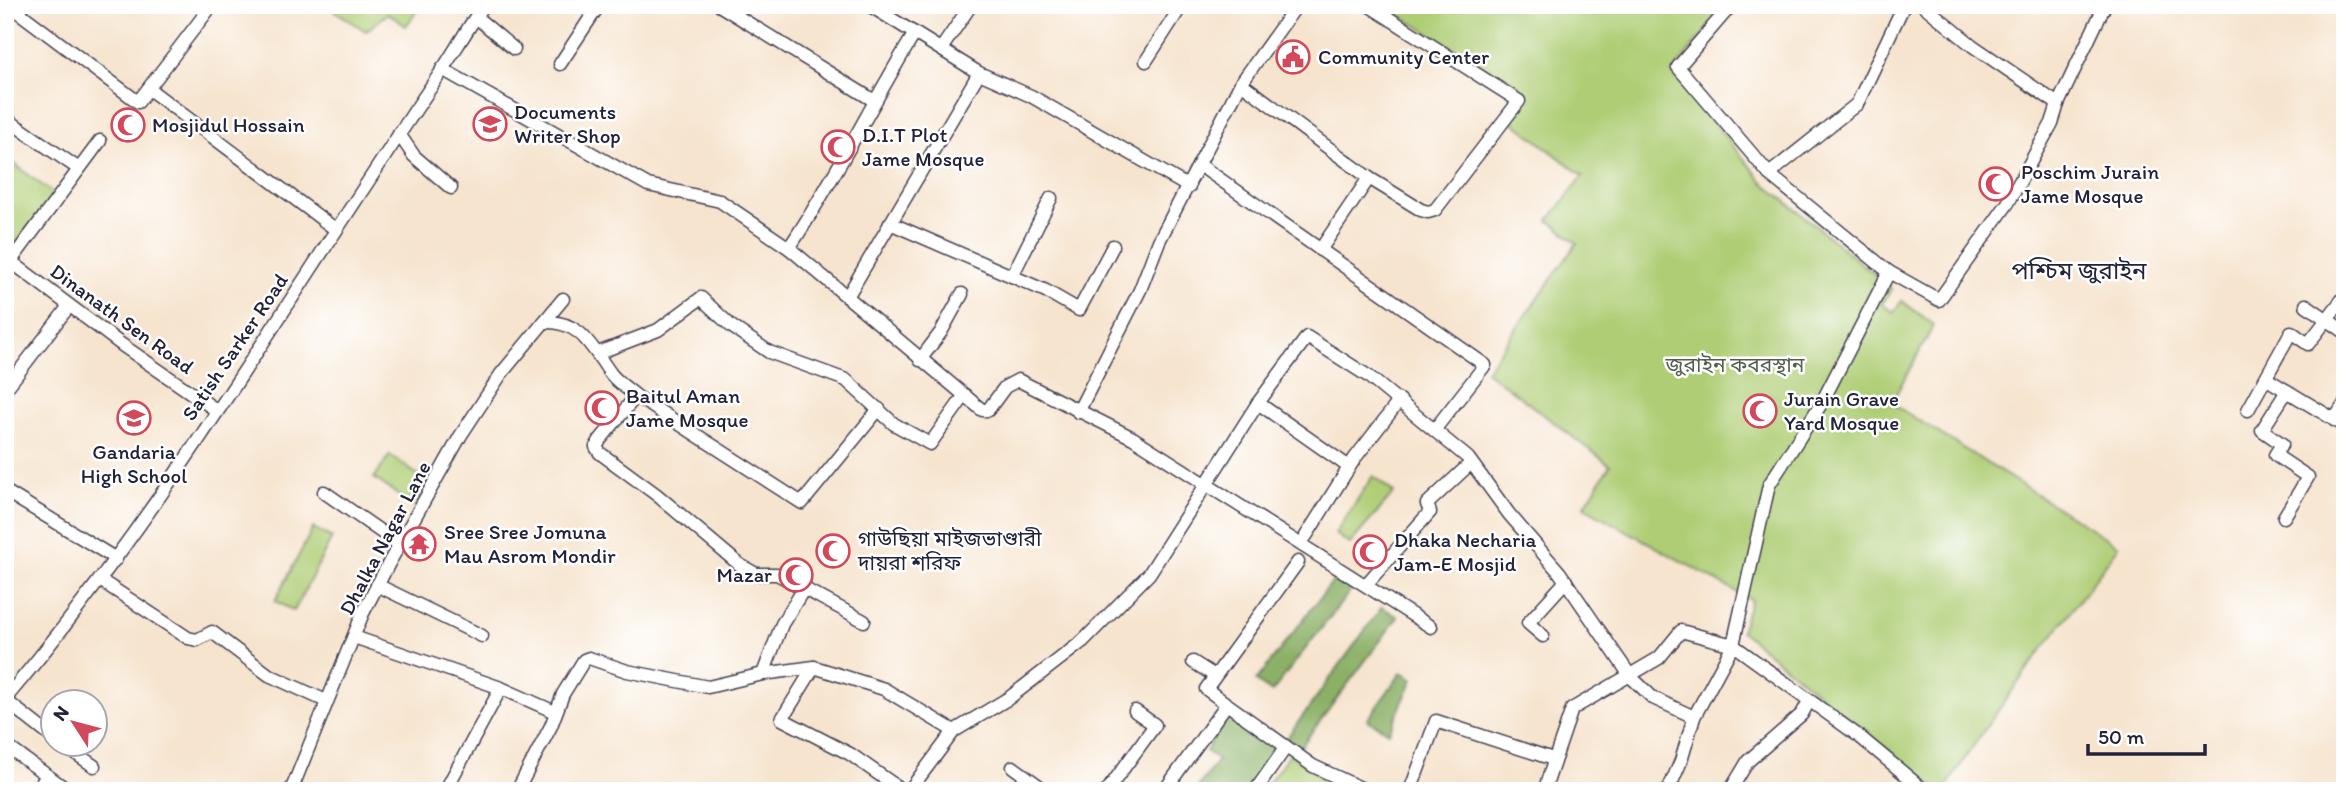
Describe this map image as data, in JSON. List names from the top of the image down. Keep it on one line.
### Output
{"streets":{"street":["Dinanath Sen Road","Satish Sarker Road","Dhalka Nagar Lane"]},"crossings":[["Dinanath Sen Road","Satish Sarker Road"]],"districts":["পশ্চিম জুরাইন"],"parks":["জুরাইন কবরস্থান"],"places":{"public building":["Community Center"],"school or university":["Documents Writer Shop","Gandaria High School"],"mosque":["Mosjidul Hossain","D.I.T Plot Jame Mosque","Poschim Jurain Jame Mosque","Baitul Aman Jame Mosque","Jurain Grave Yard Mosque","গাউছিয়া মাইজভাণ্ডারী দায়রা শরিফ","Dhaka Necharia Jam-E Mosjid","Mazar"],"temple":["Sree Sree Jomuna Mau Asrom Mondir"]},"scale_bar":"50 m","north":"top left"}
